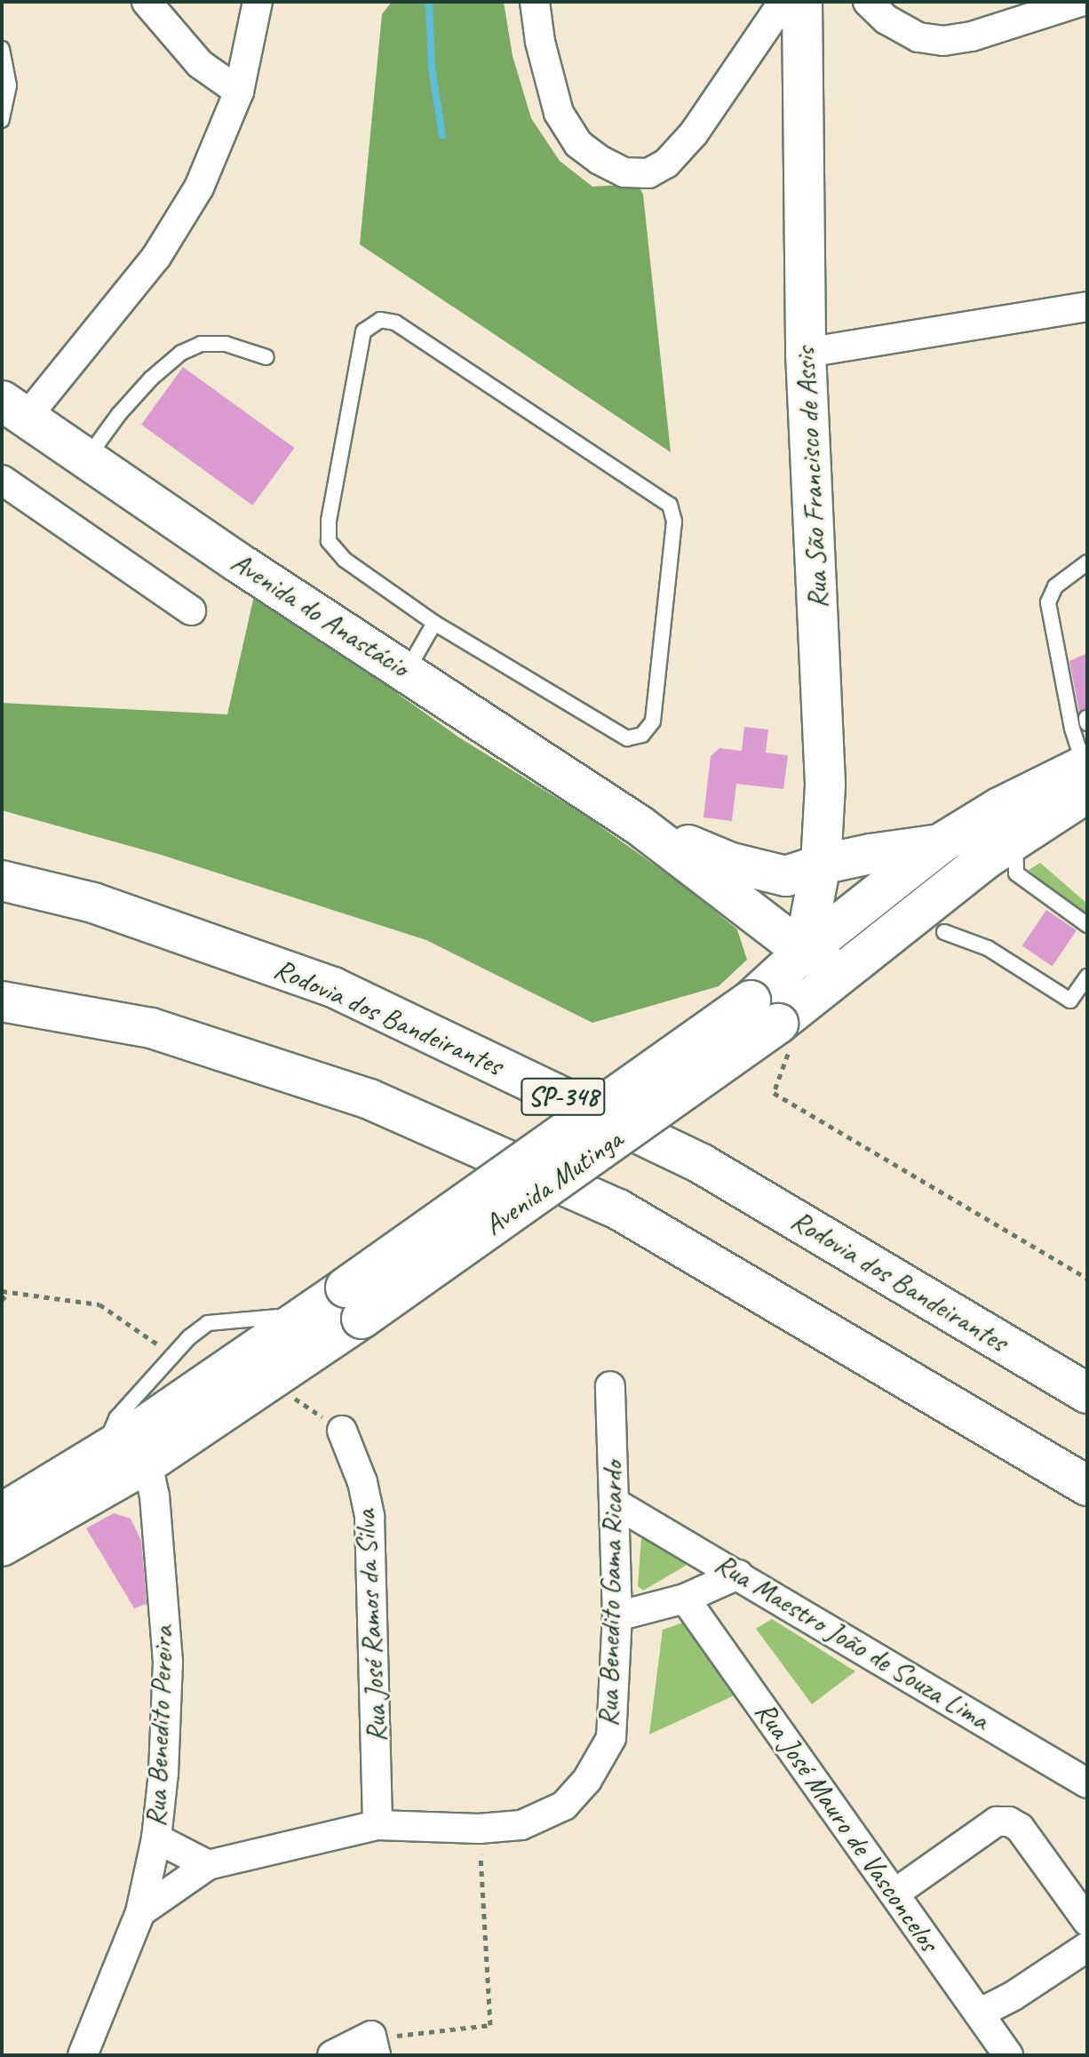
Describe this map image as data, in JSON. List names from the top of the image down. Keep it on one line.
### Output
{"streets":{"main road":["Rua São Francisco de Assis","Avenida do Anastácio","Rodovia dos Bandeirantes","SP-348","Avenida Mutinga"],"street":["Rua Benedito Gama Ricardo","Rua José Ramos da Silva","Rua Maestro João de Souza Lima","Rua Benedito Pereira","Rua José Mauro de Vasconcelos"]},"crossings":[["Rua São Francisco de Assis","Avenida do Anastácio"],["Rua São Francisco de Assis","Avenida Mutinga"],["Avenida do Anastácio","Avenida Mutinga"],["Avenida Mutinga","Rua Benedito Pereira"],["Rua Benedito Gama Ricardo","Rua José Ramos da Silva"],["Rua Benedito Gama Ricardo","Rua Maestro João de Souza Lima"],["Rua Benedito Gama Ricardo","Rua Benedito Pereira"]]}
